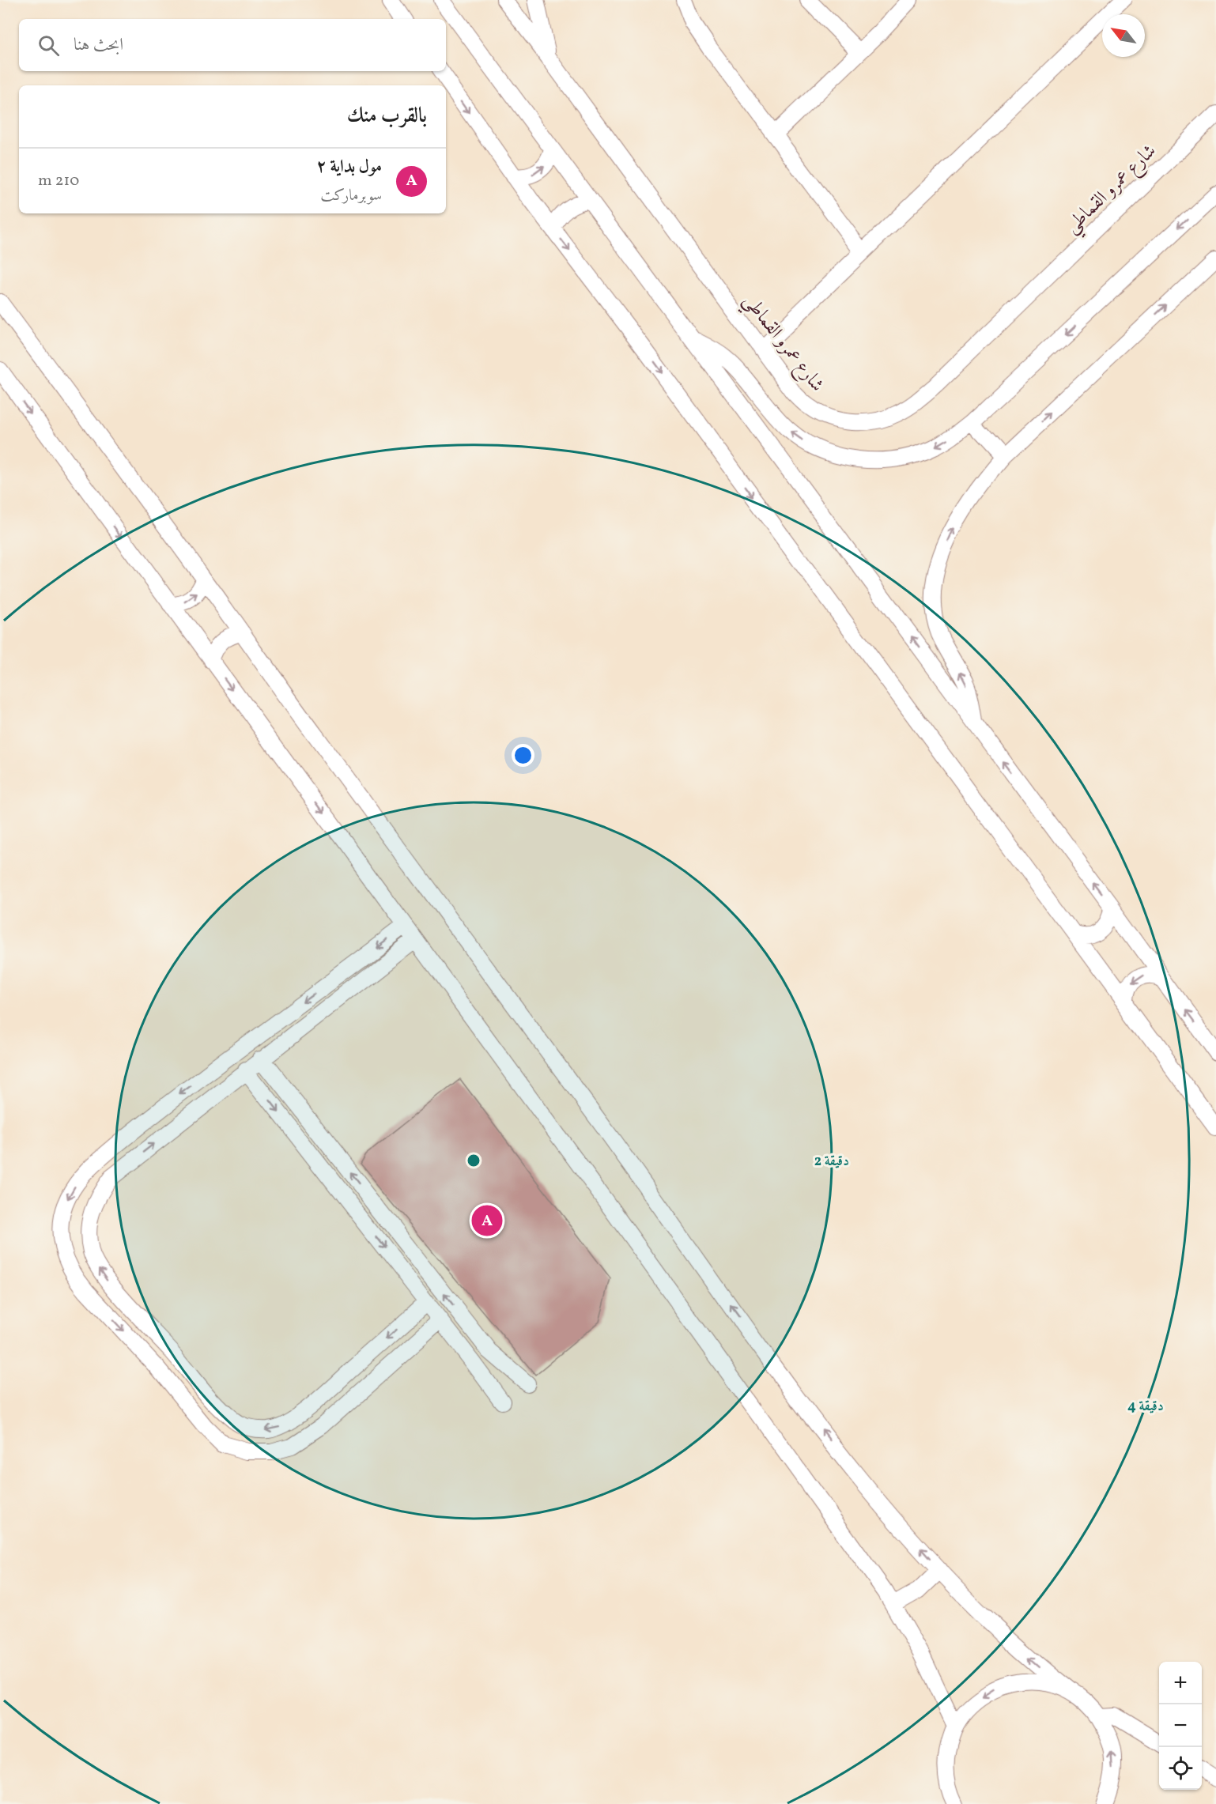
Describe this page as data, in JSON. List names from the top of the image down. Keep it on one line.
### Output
{"streets":{"street":["شارع عمرو القماطي"]},"north":"top left","page":{"search":"ابحث هنا","heading":"بالقرب منك","list":[{"mark":"A","name":"مول بداية ۲","note":"سوبرماركت","value":"210 m"}],"pins":"A","map_buttons":["+","−"]},"rings":["2 دقيقة","4 دقيقة"]}
